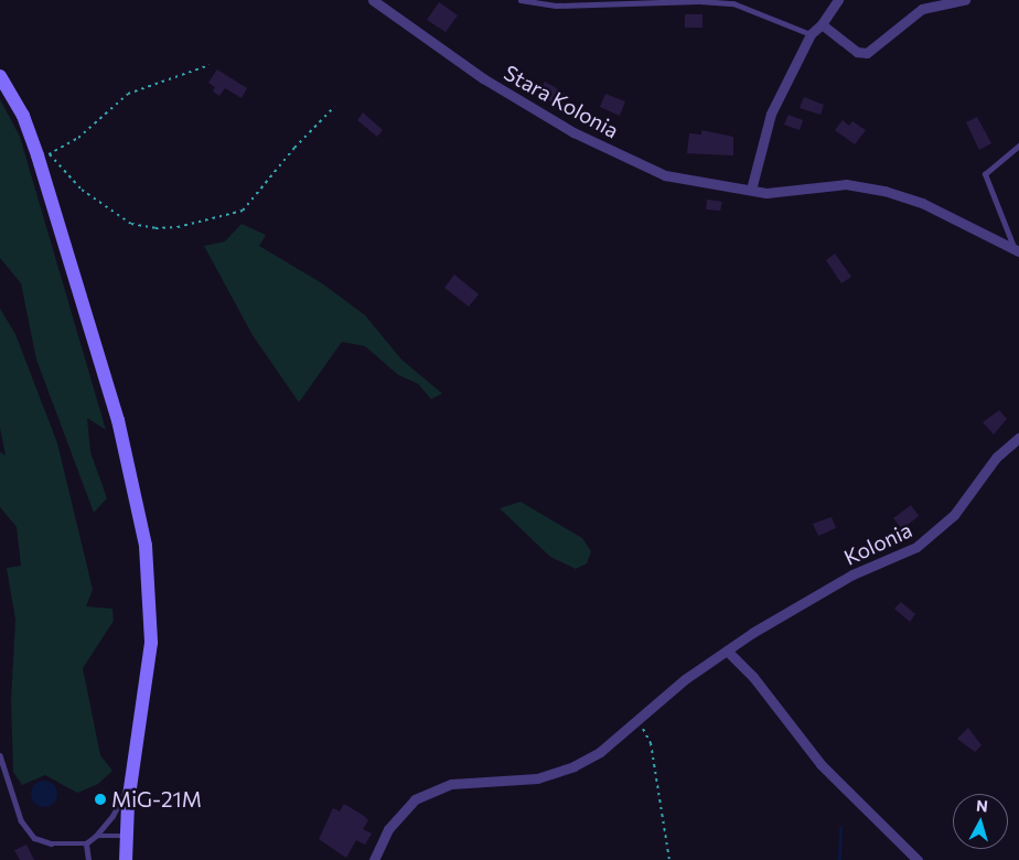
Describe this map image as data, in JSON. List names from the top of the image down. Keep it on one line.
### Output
{"streets":{"street":["Stara Kolonia","Kolonia"]},"places":["MiG-21M"],"north":"top"}
